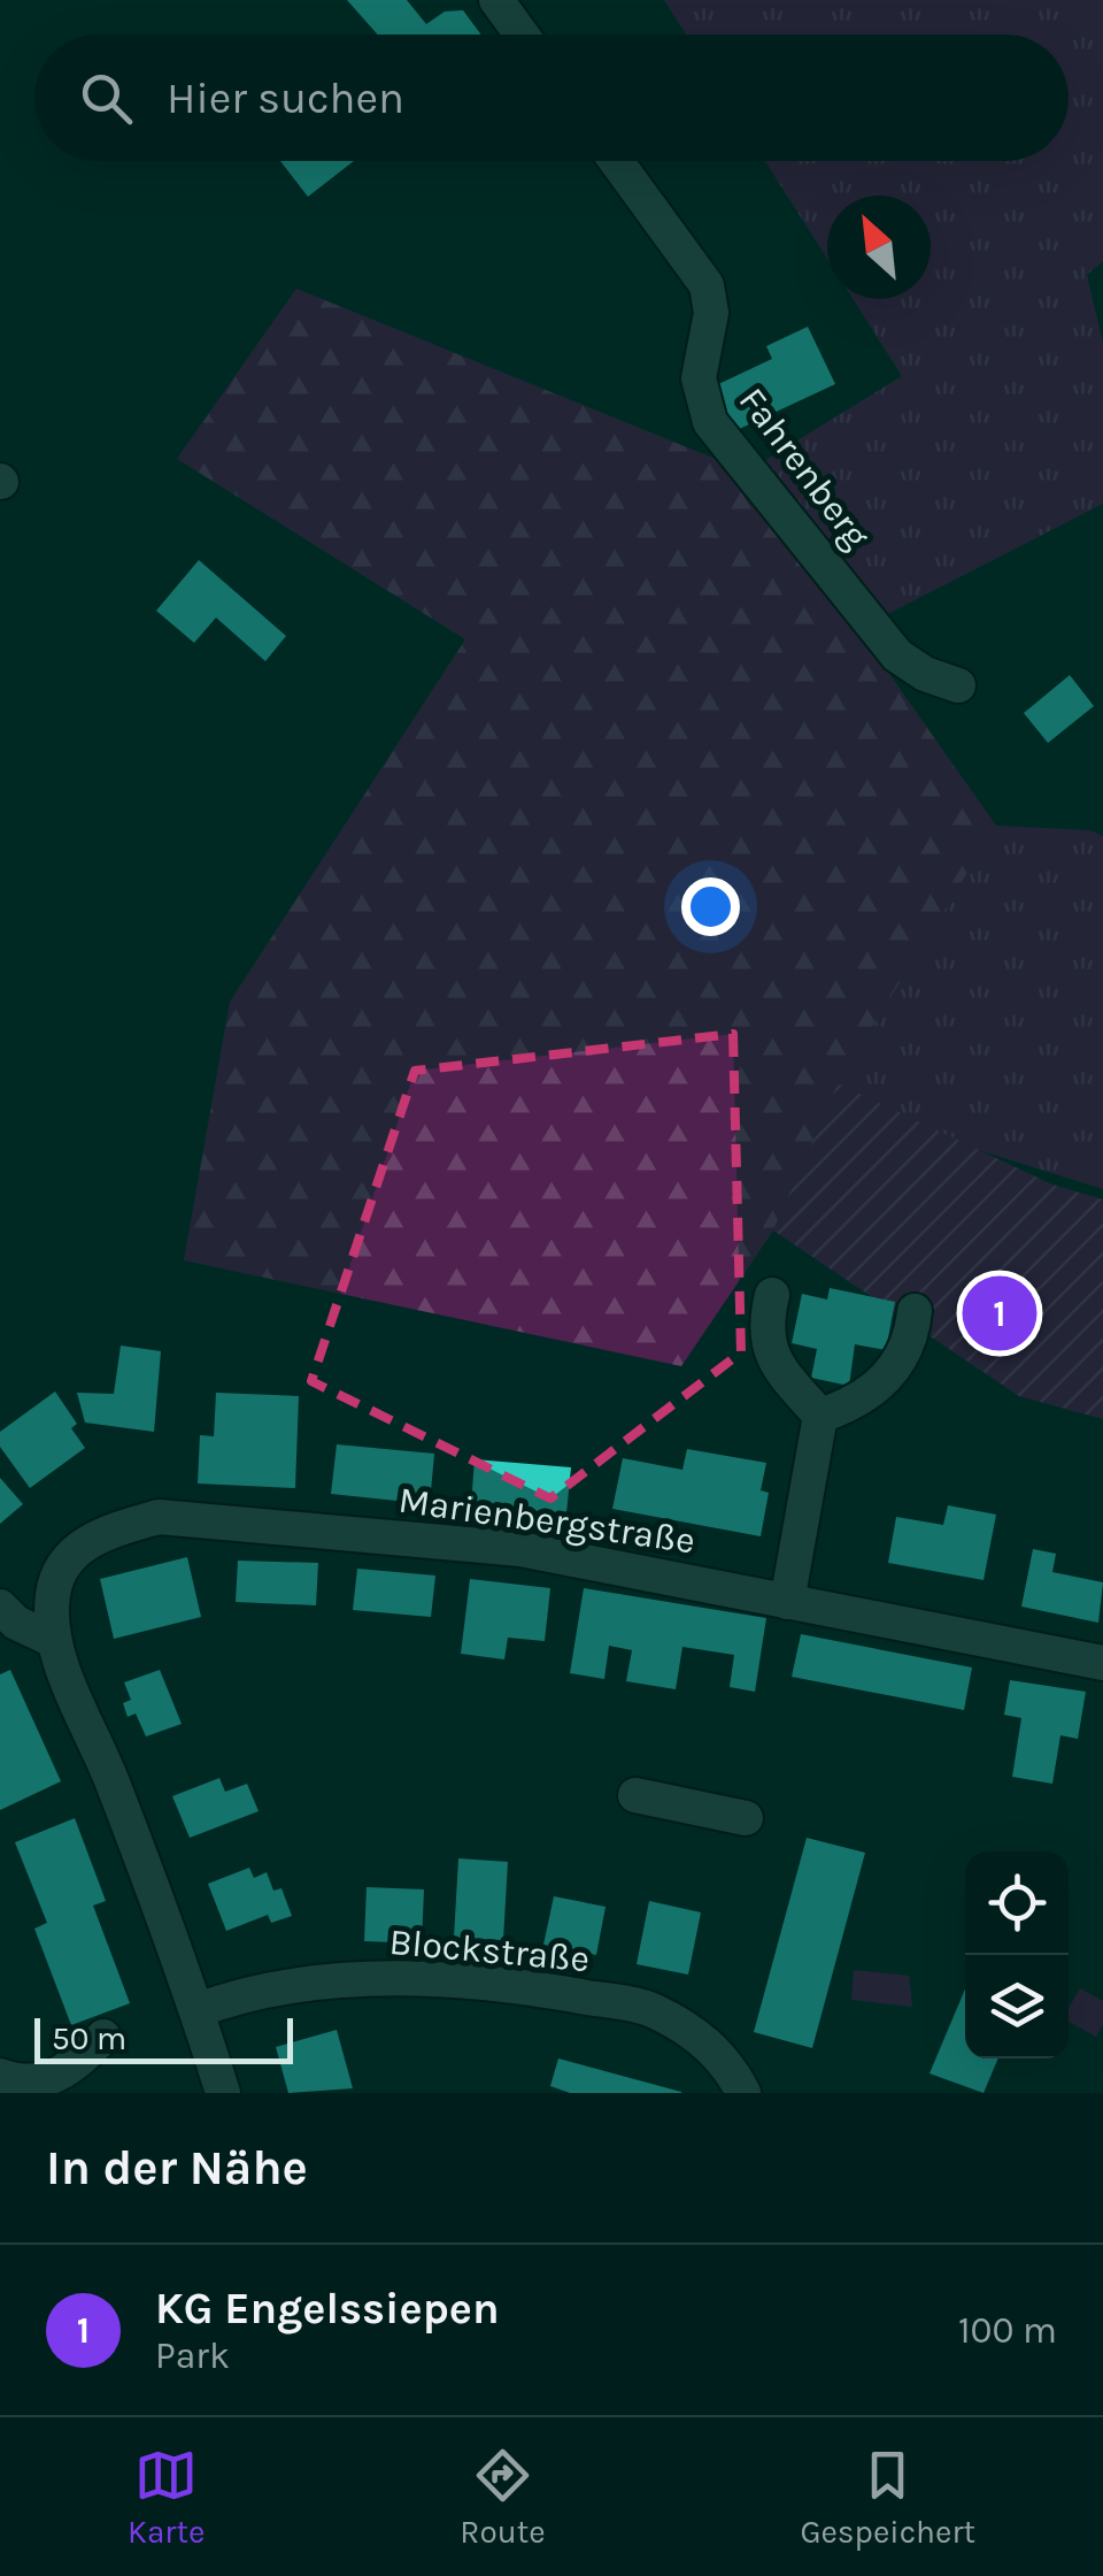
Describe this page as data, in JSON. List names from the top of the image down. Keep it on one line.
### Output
{"streets":{"street":["Fahrenberg","Marienbergstraße","Blockstraße"]},"crossings":[["Marienbergstraße","Blockstraße"]],"scale_bar":"50 m","north":"top left","page":{"search":"Hier suchen","pins":"1","scale":"50 m","heading":"In der Nähe","list":[{"mark":"1","name":"KG Engelssiepen","note":"Park","value":"100 m"}],"nav":["Karte","Route","Gespeichert"]}}
